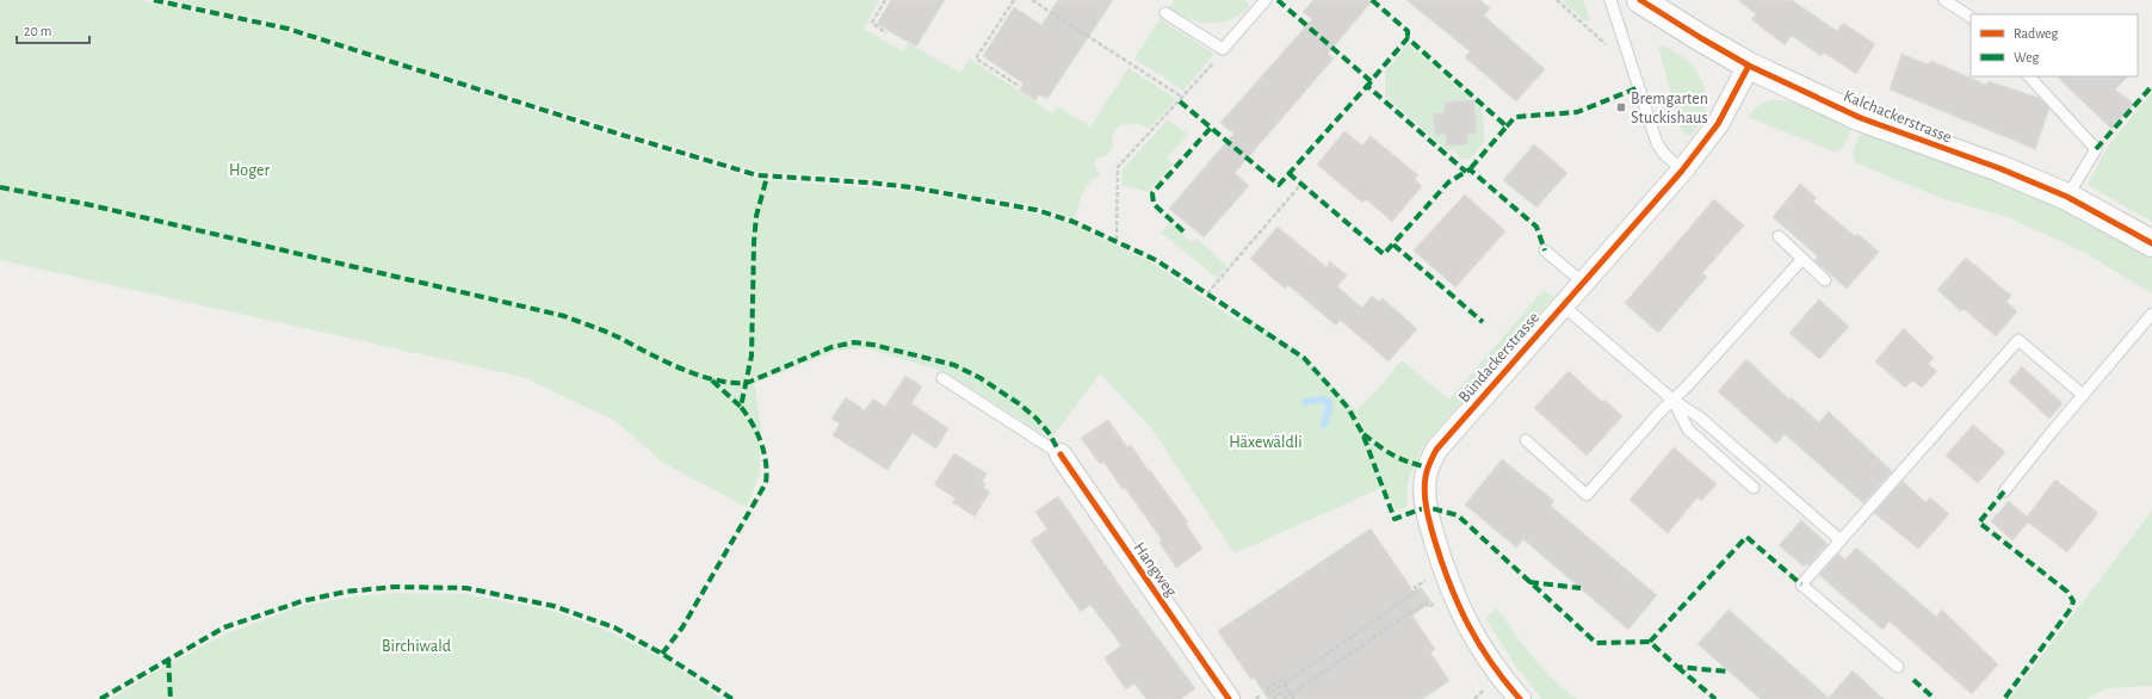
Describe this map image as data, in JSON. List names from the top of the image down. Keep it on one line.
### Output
{"streets":{"street":["Kalchackerstrasse","Bündackerstrasse","Hangweg"]},"crossings":[["Kalchackerstrasse","Bündackerstrasse"]],"parks":["Hoger","Häxewäldli","Birchiwald"],"places":{"transit":["Bremgarten Stuckishaus"]},"legend":["Radweg","Weg"],"scale_bar":"20 m"}
